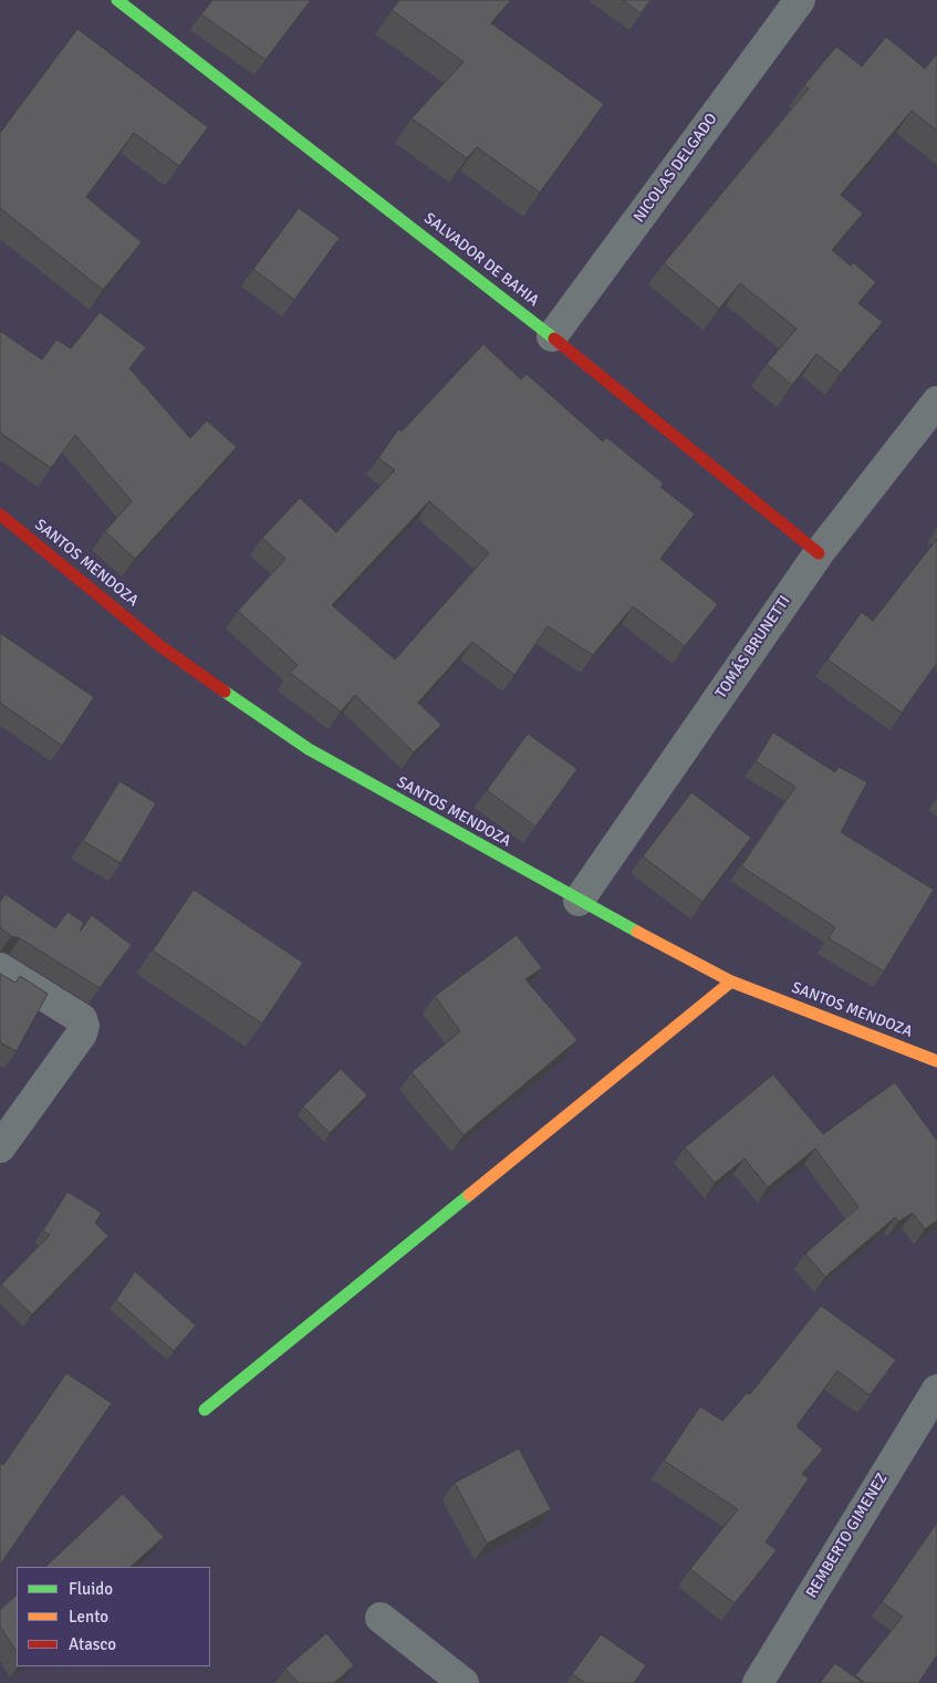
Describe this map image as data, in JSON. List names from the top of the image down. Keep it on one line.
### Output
{"streets":{"street":["NICOLAS DELGADO","SALVADOR DE BAHIA","SANTOS MENDOZA","TOMÁS BRUNETTI","REMBERTO GIMENEZ"]},"crossings":[["NICOLAS DELGADO","SALVADOR DE BAHIA"],["SALVADOR DE BAHIA","TOMÁS BRUNETTI"],["SANTOS MENDOZA","TOMÁS BRUNETTI"]],"legend":["Fluido","Lento","Atasco"]}
